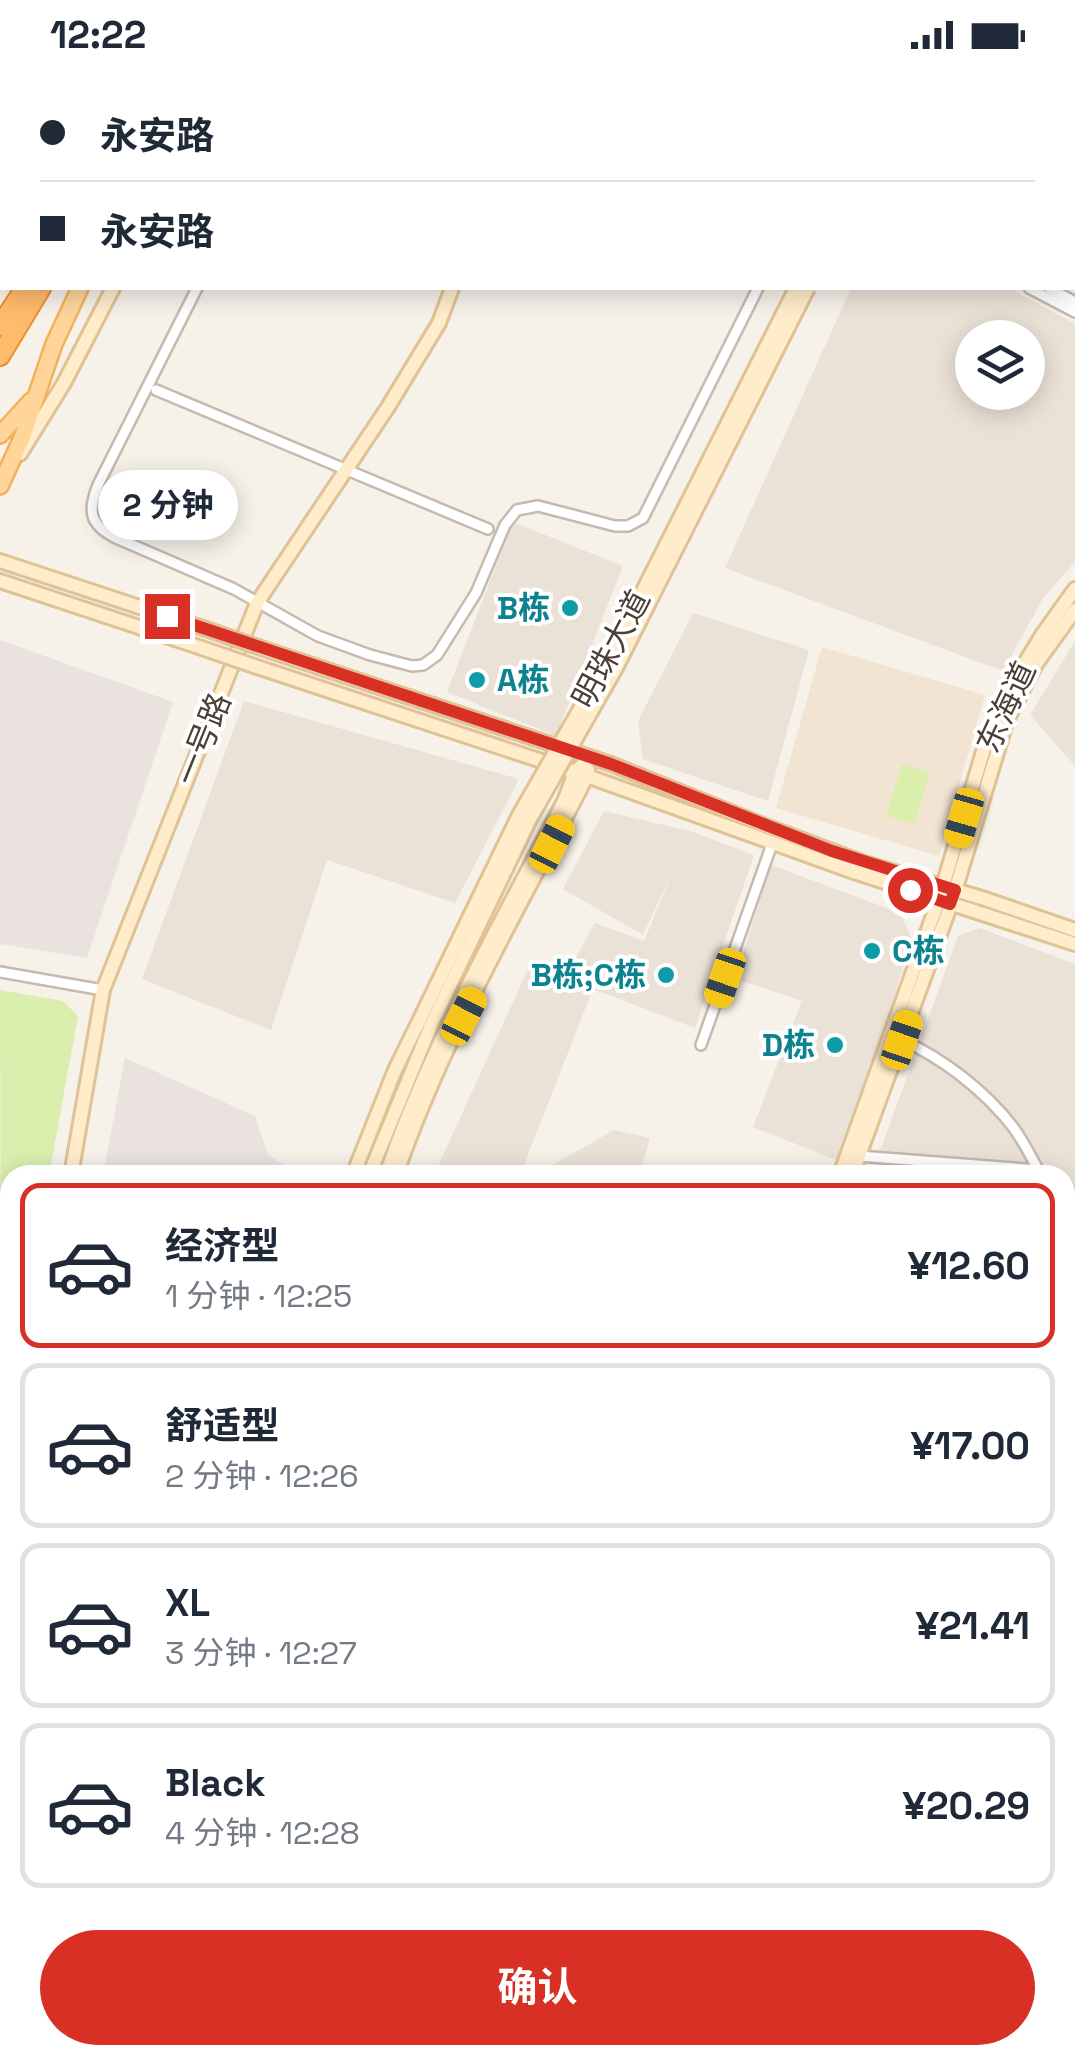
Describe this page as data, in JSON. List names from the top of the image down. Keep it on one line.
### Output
{"streets":{"street":["明珠大道","东海道","一号路"]},"places":["B栋","A栋","C栋","B栋;C栋","D栋"],"page":{"status":"12:22","banner":["永安路","永安路"],"bubble":"2 分钟","list":[{"name":"经济型","note":"1 分钟 · 12:25","value":"¥12.60"},{"name":"舒适型","note":"2 分钟 · 12:26","value":"¥17.00"},{"name":"XL","note":"3 分钟 · 12:27","value":"¥21.41"},{"name":"Black","note":"4 分钟 · 12:28","value":"¥20.29"}],"buttons":"确认"}}
